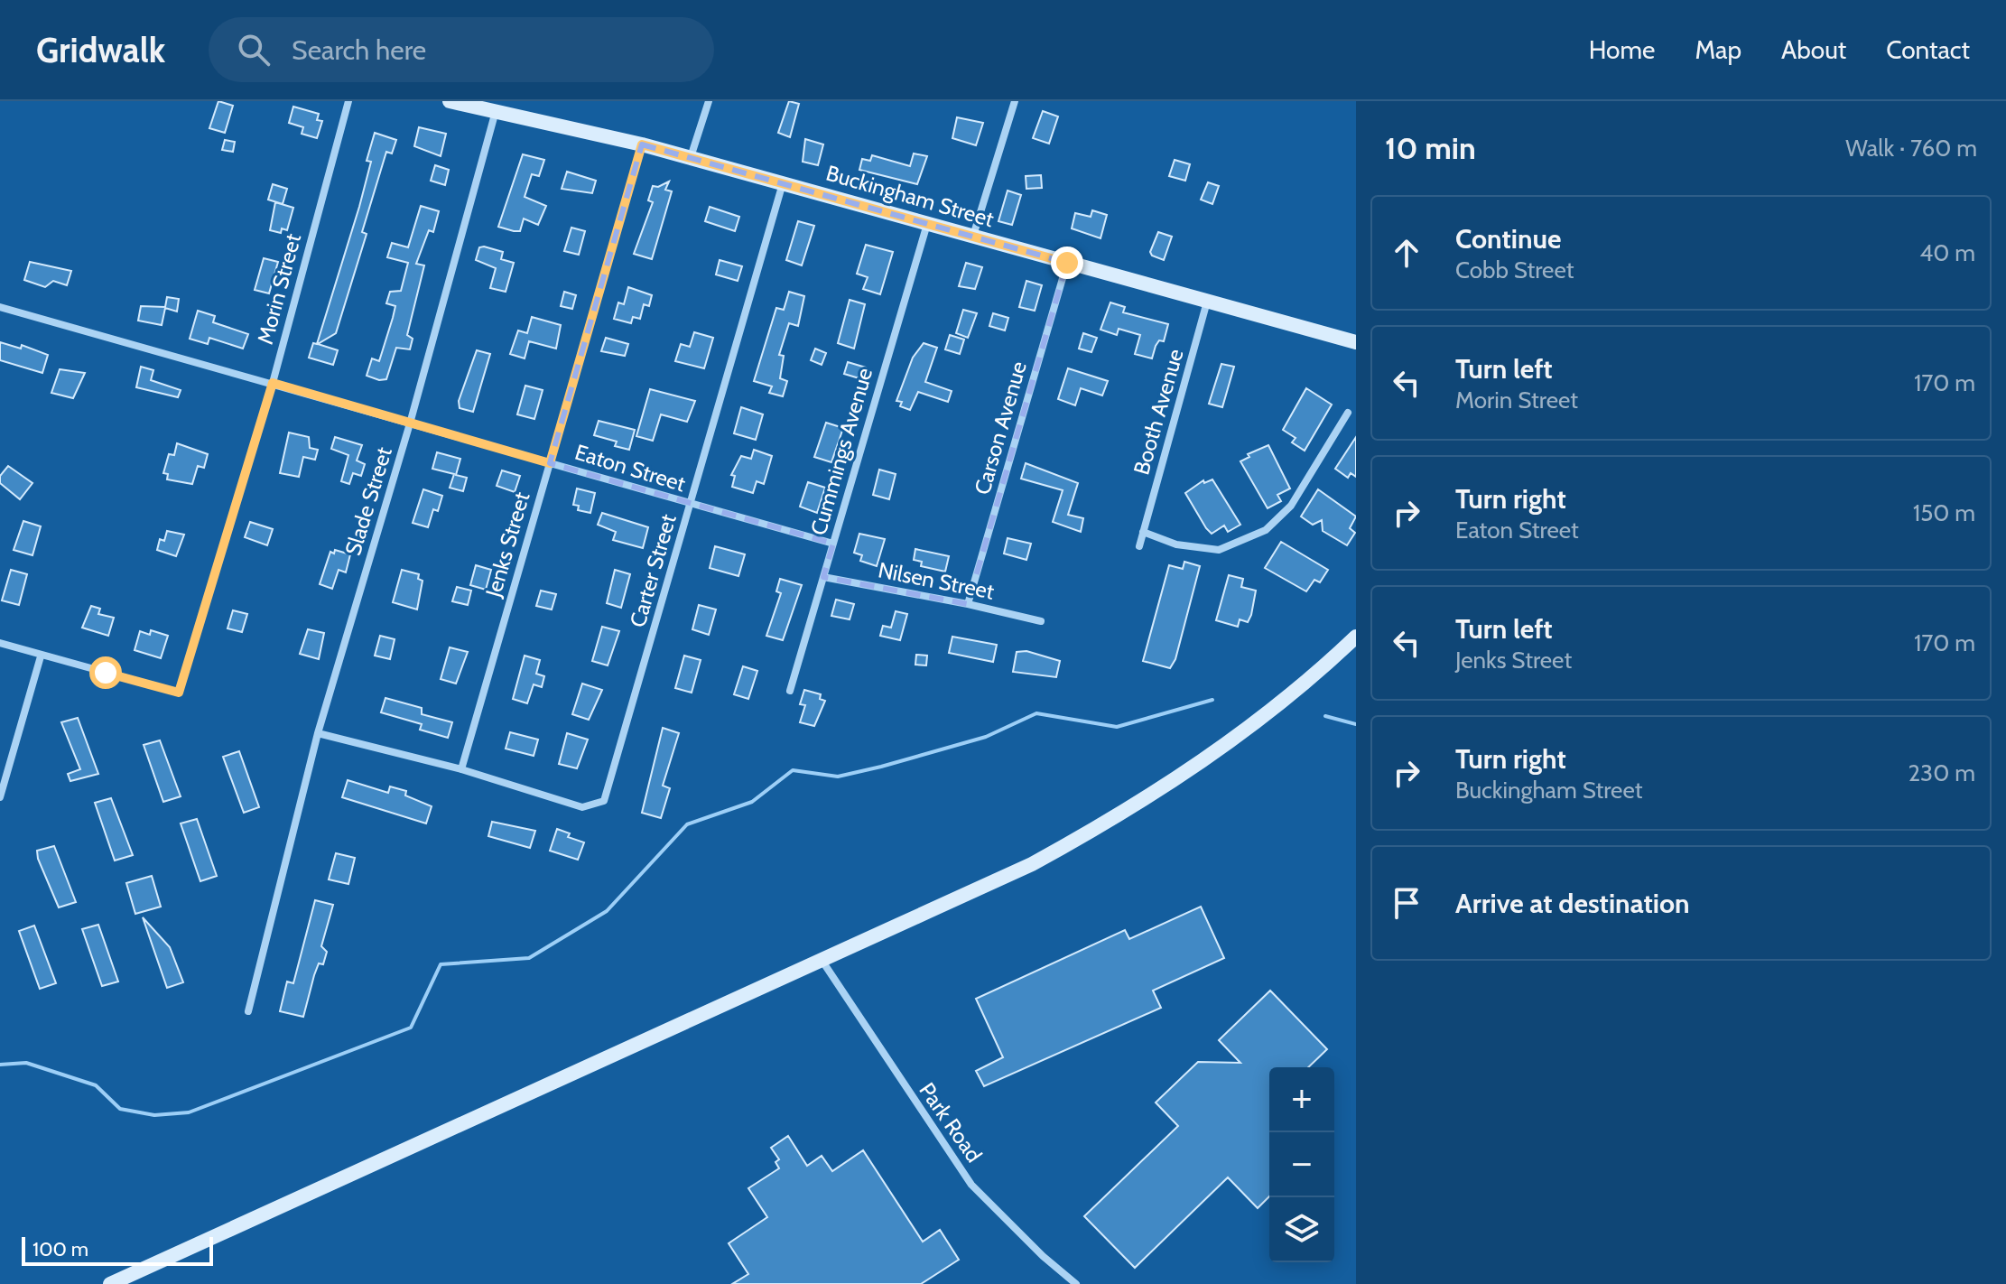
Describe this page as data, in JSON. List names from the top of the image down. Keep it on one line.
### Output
{"streets":{"main road":["Buckingham Street"],"street":["Morin Street","Booth Avenue","Carson Avenue","Cummings Avenue","Eaton Street","Slade Street","Jenks Street","Carter Street","Nilsen Street","Park Road"]},"crossings":[["Buckingham Street","Booth Avenue"],["Buckingham Street","Carson Avenue"],["Buckingham Street","Cummings Avenue"],["Buckingham Street","Slade Street"],["Buckingham Street","Jenks Street"],["Buckingham Street","Carter Street"],["Morin Street","Eaton Street"],["Carson Avenue","Nilsen Street"],["Cummings Avenue","Eaton Street"],["Cummings Avenue","Nilsen Street"],["Eaton Street","Slade Street"],["Eaton Street","Jenks Street"],["Eaton Street","Carter Street"],["Jenks Street","Carter Street"]],"scale_bar":"100 m","page":{"header":"Gridwalk","search":"Search here","nav":["Home","Map","About","Contact"],"heading":["10 min","Walk · 760 m"],"list":[["Continue","Cobb Street","40 m"],["Turn left","Morin Street","170 m"],["Turn right","Eaton Street","150 m"],["Turn left","Jenks Street","170 m"],["Turn right","Buckingham Street","230 m"],"Arrive at destination"],"map_buttons":["+","−"],"scale":"100 m"}}
